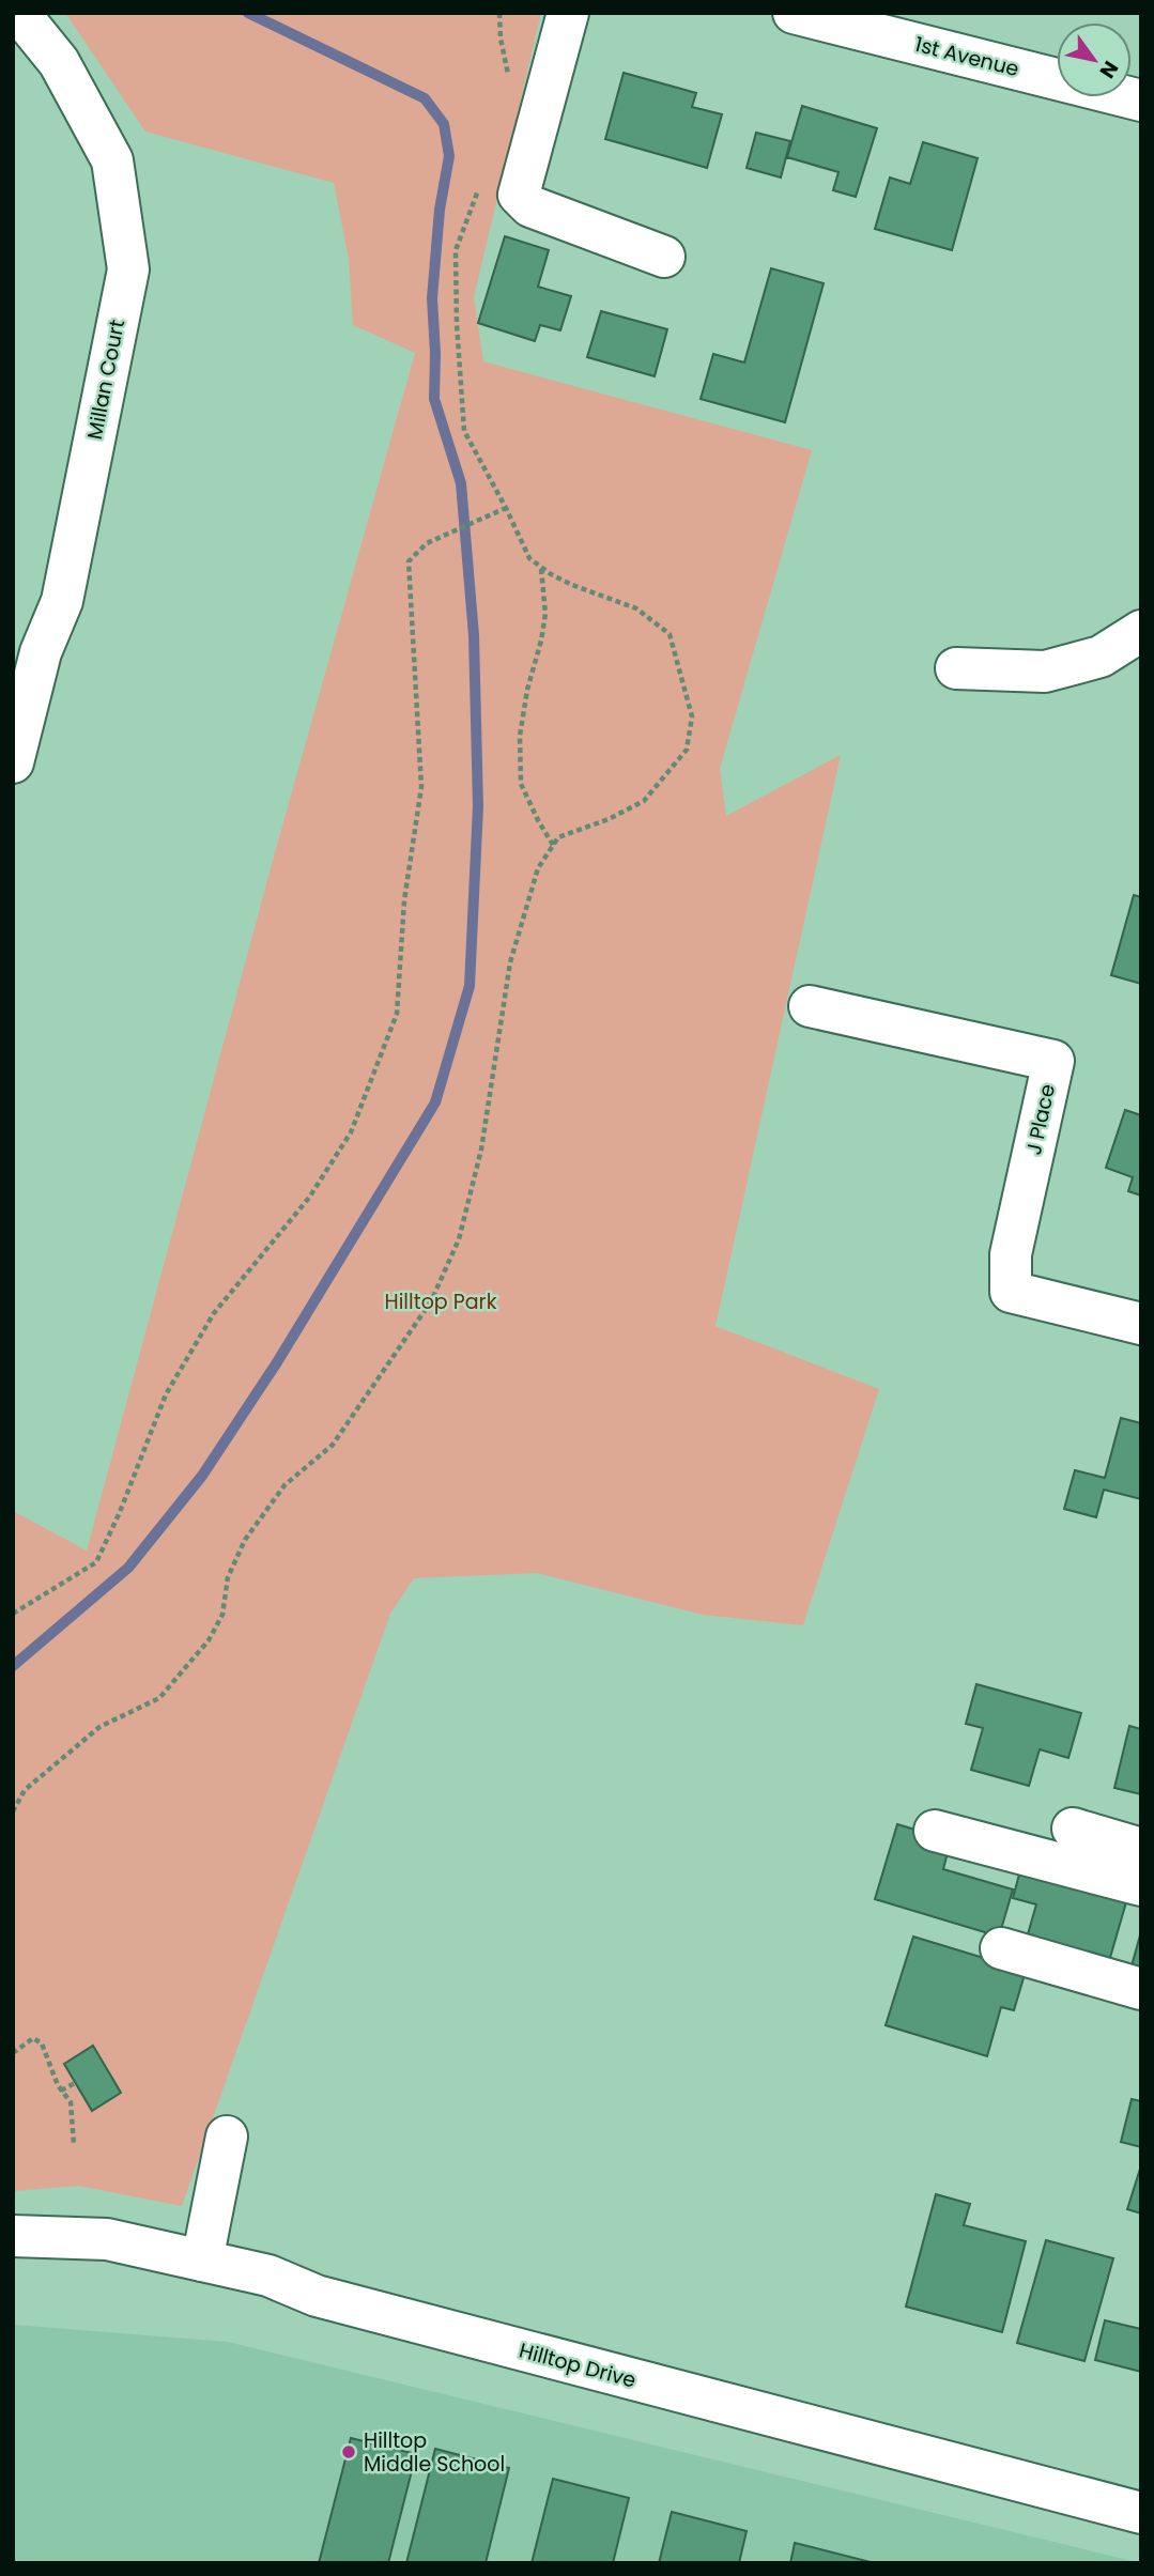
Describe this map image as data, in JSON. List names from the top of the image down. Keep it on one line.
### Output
{"streets":{"street":["1st Avenue","Millan Court","J Place","Hilltop Drive"]},"parks":["Hilltop Park"],"places":["Hilltop Middle School"],"north":"bottom right"}
